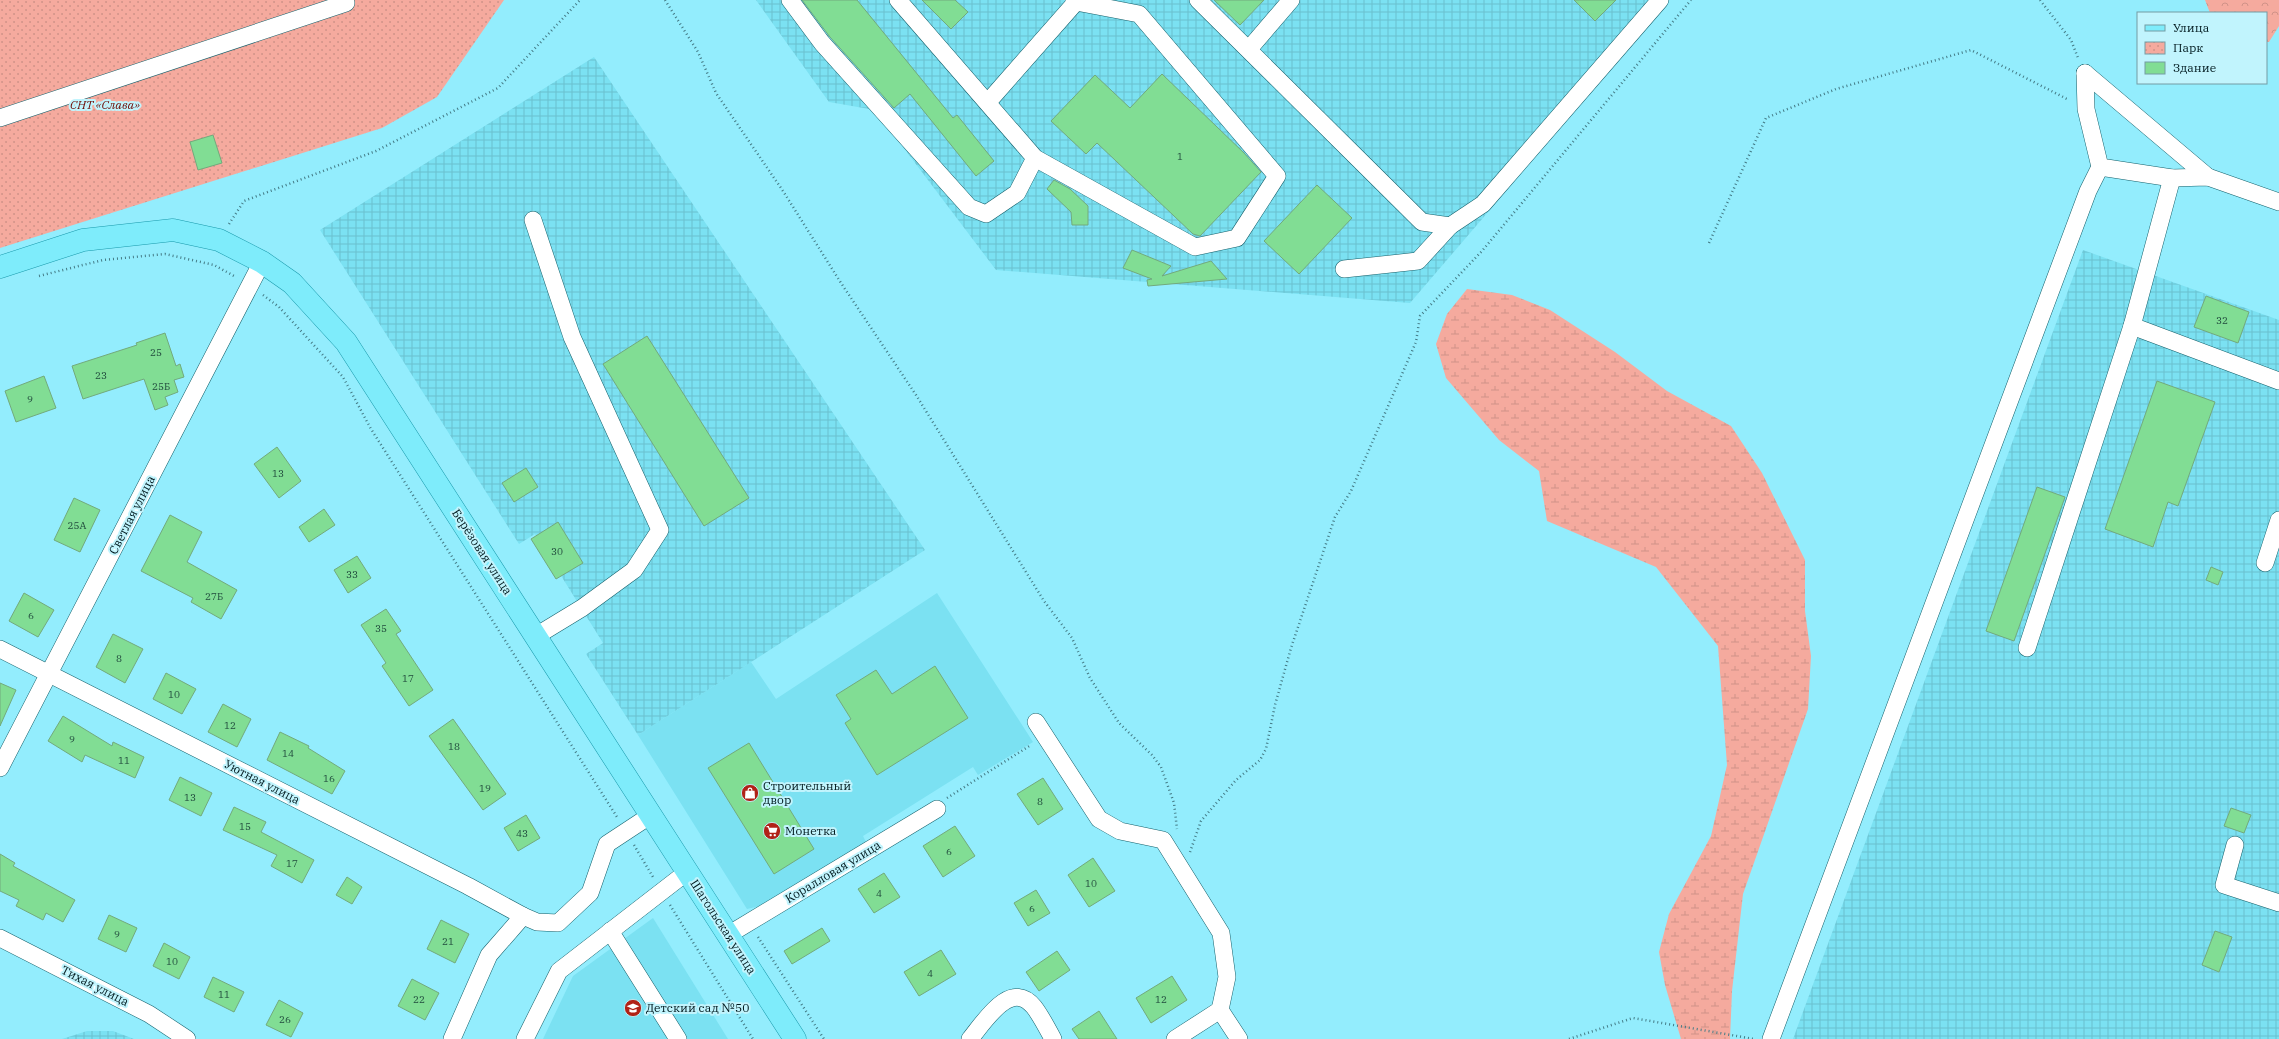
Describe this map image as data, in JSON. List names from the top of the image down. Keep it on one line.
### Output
{"streets":{"main road":["Берёзовая улица","Шагольская улица"],"street":["Светлая улица","Уютная улица","Коралловая улица","Тихая улица"]},"crossings":[["Светлая улица","Берёзовая улица"],["Светлая улица","Уютная улица"],["Берёзовая улица","Шагольская улица"],["Коралловая улица","Шагольская улица"]],"parks":["СНТ «Слава»"],"places":{"shop":["Строительный двор"],"supermarket":["Монетка"],"school or university":["Детский сад №50"]},"house_numbers":["1","32","25","23","25Б","9","13","25А","30","33","27Б","6","35","8","17","10","12","9","18","14","11","16","19","13","8","15","43","6","17","10","4","6","9","21","10","4","11","22","12","26"],"legend":["Улица","Парк","Здание"]}
